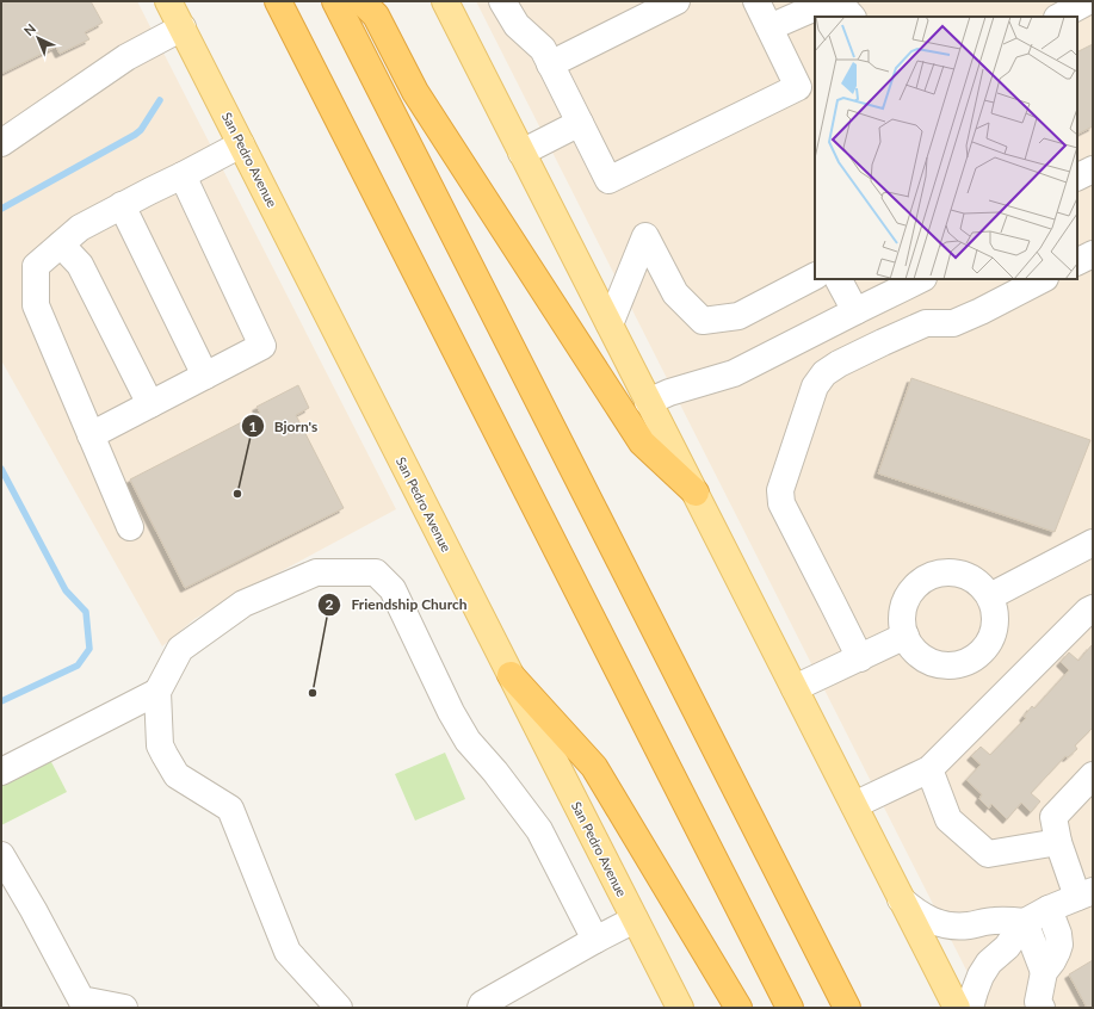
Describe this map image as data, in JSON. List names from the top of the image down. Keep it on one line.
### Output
{"streets":{"main road":["San Pedro Avenue"]},"places":["Bjorn's","Friendship Church"],"north":"top left"}
